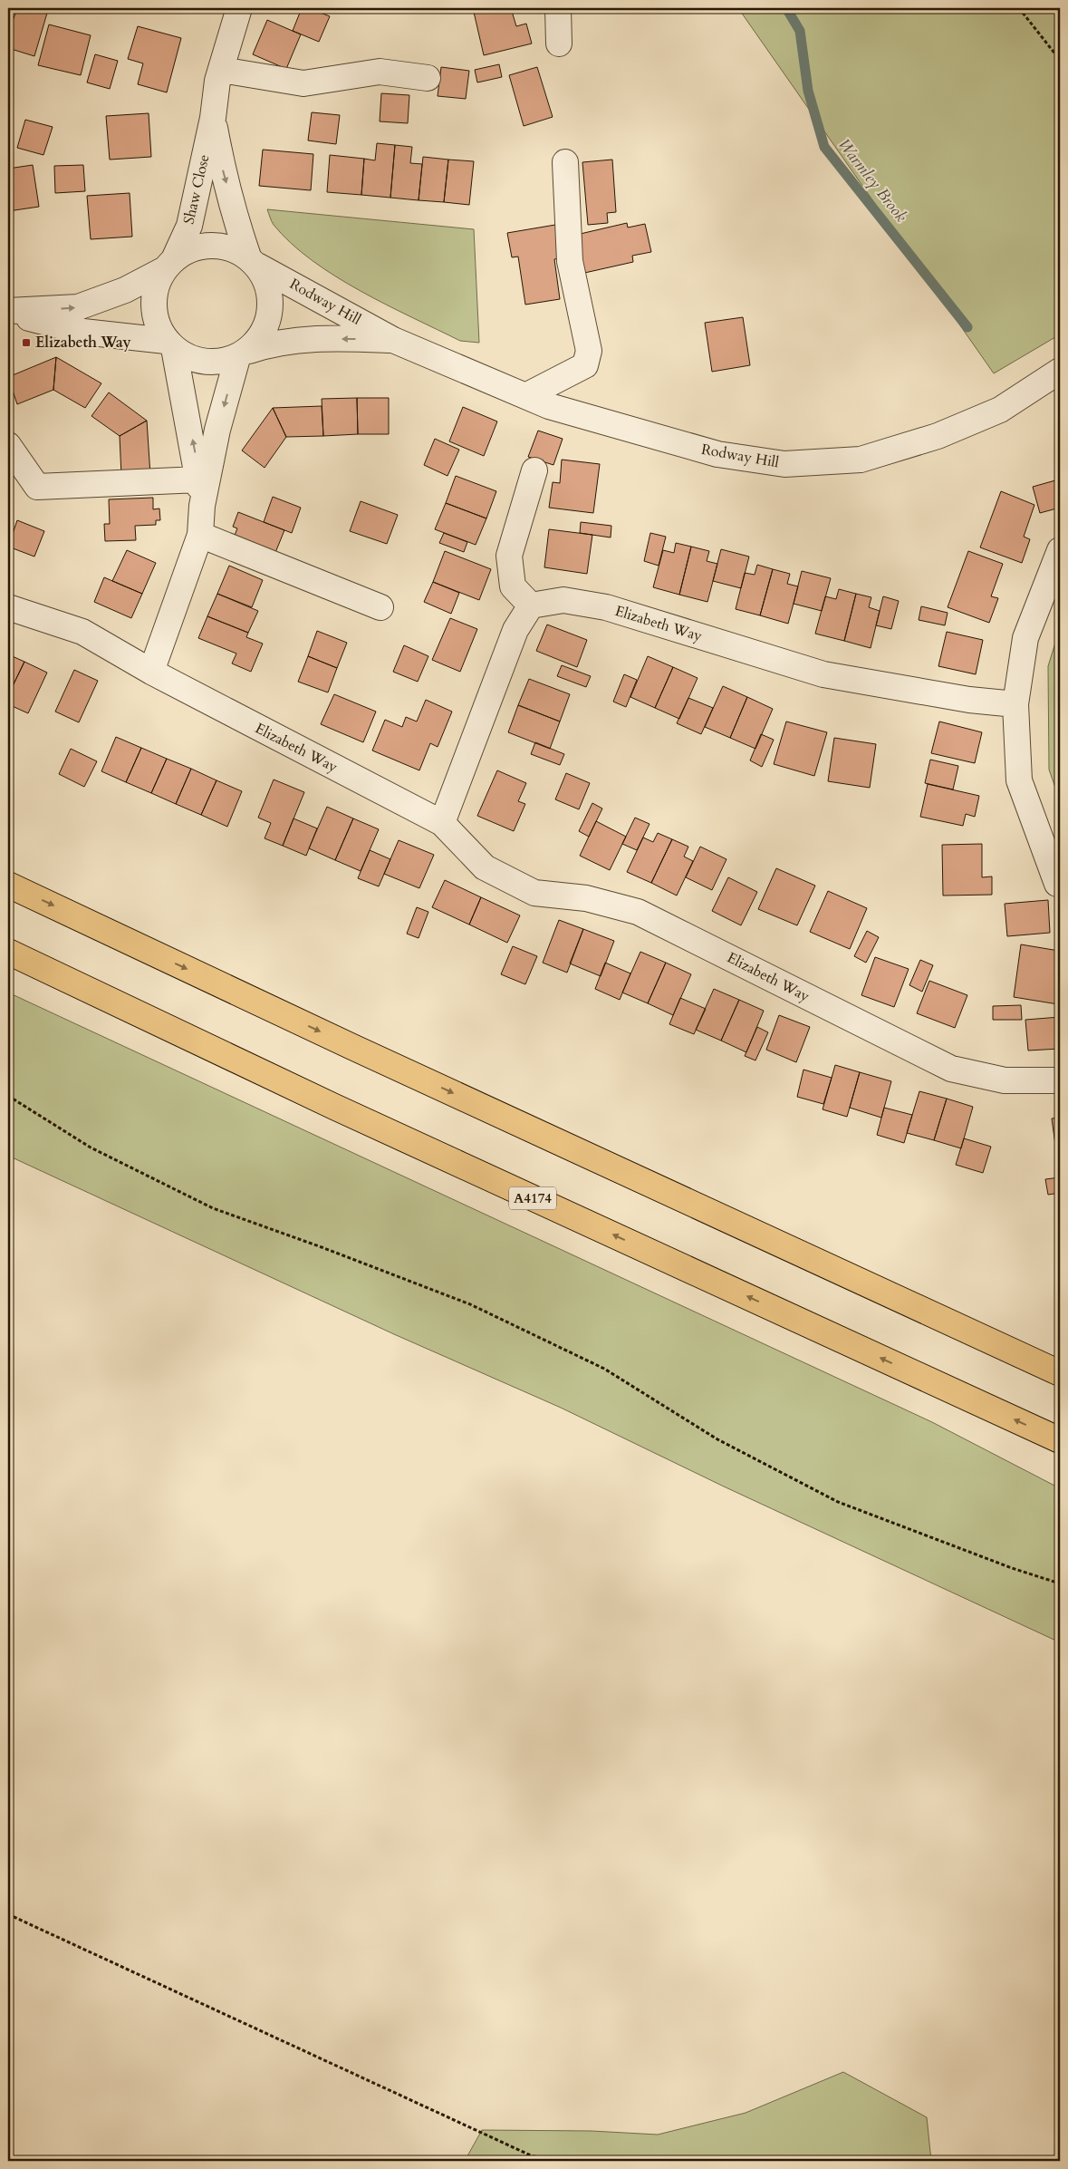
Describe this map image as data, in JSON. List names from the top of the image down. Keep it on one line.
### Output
{"streets":{"highway":["A4174"],"street":["Shaw Close","Rodway Hill","Elizabeth Way"]},"crossings":[["Shaw Close","Rodway Hill"]],"one_way":["Shaw Close"],"water":["Warmley Brook"],"places":{"transit":["Elizabeth Way"]}}
